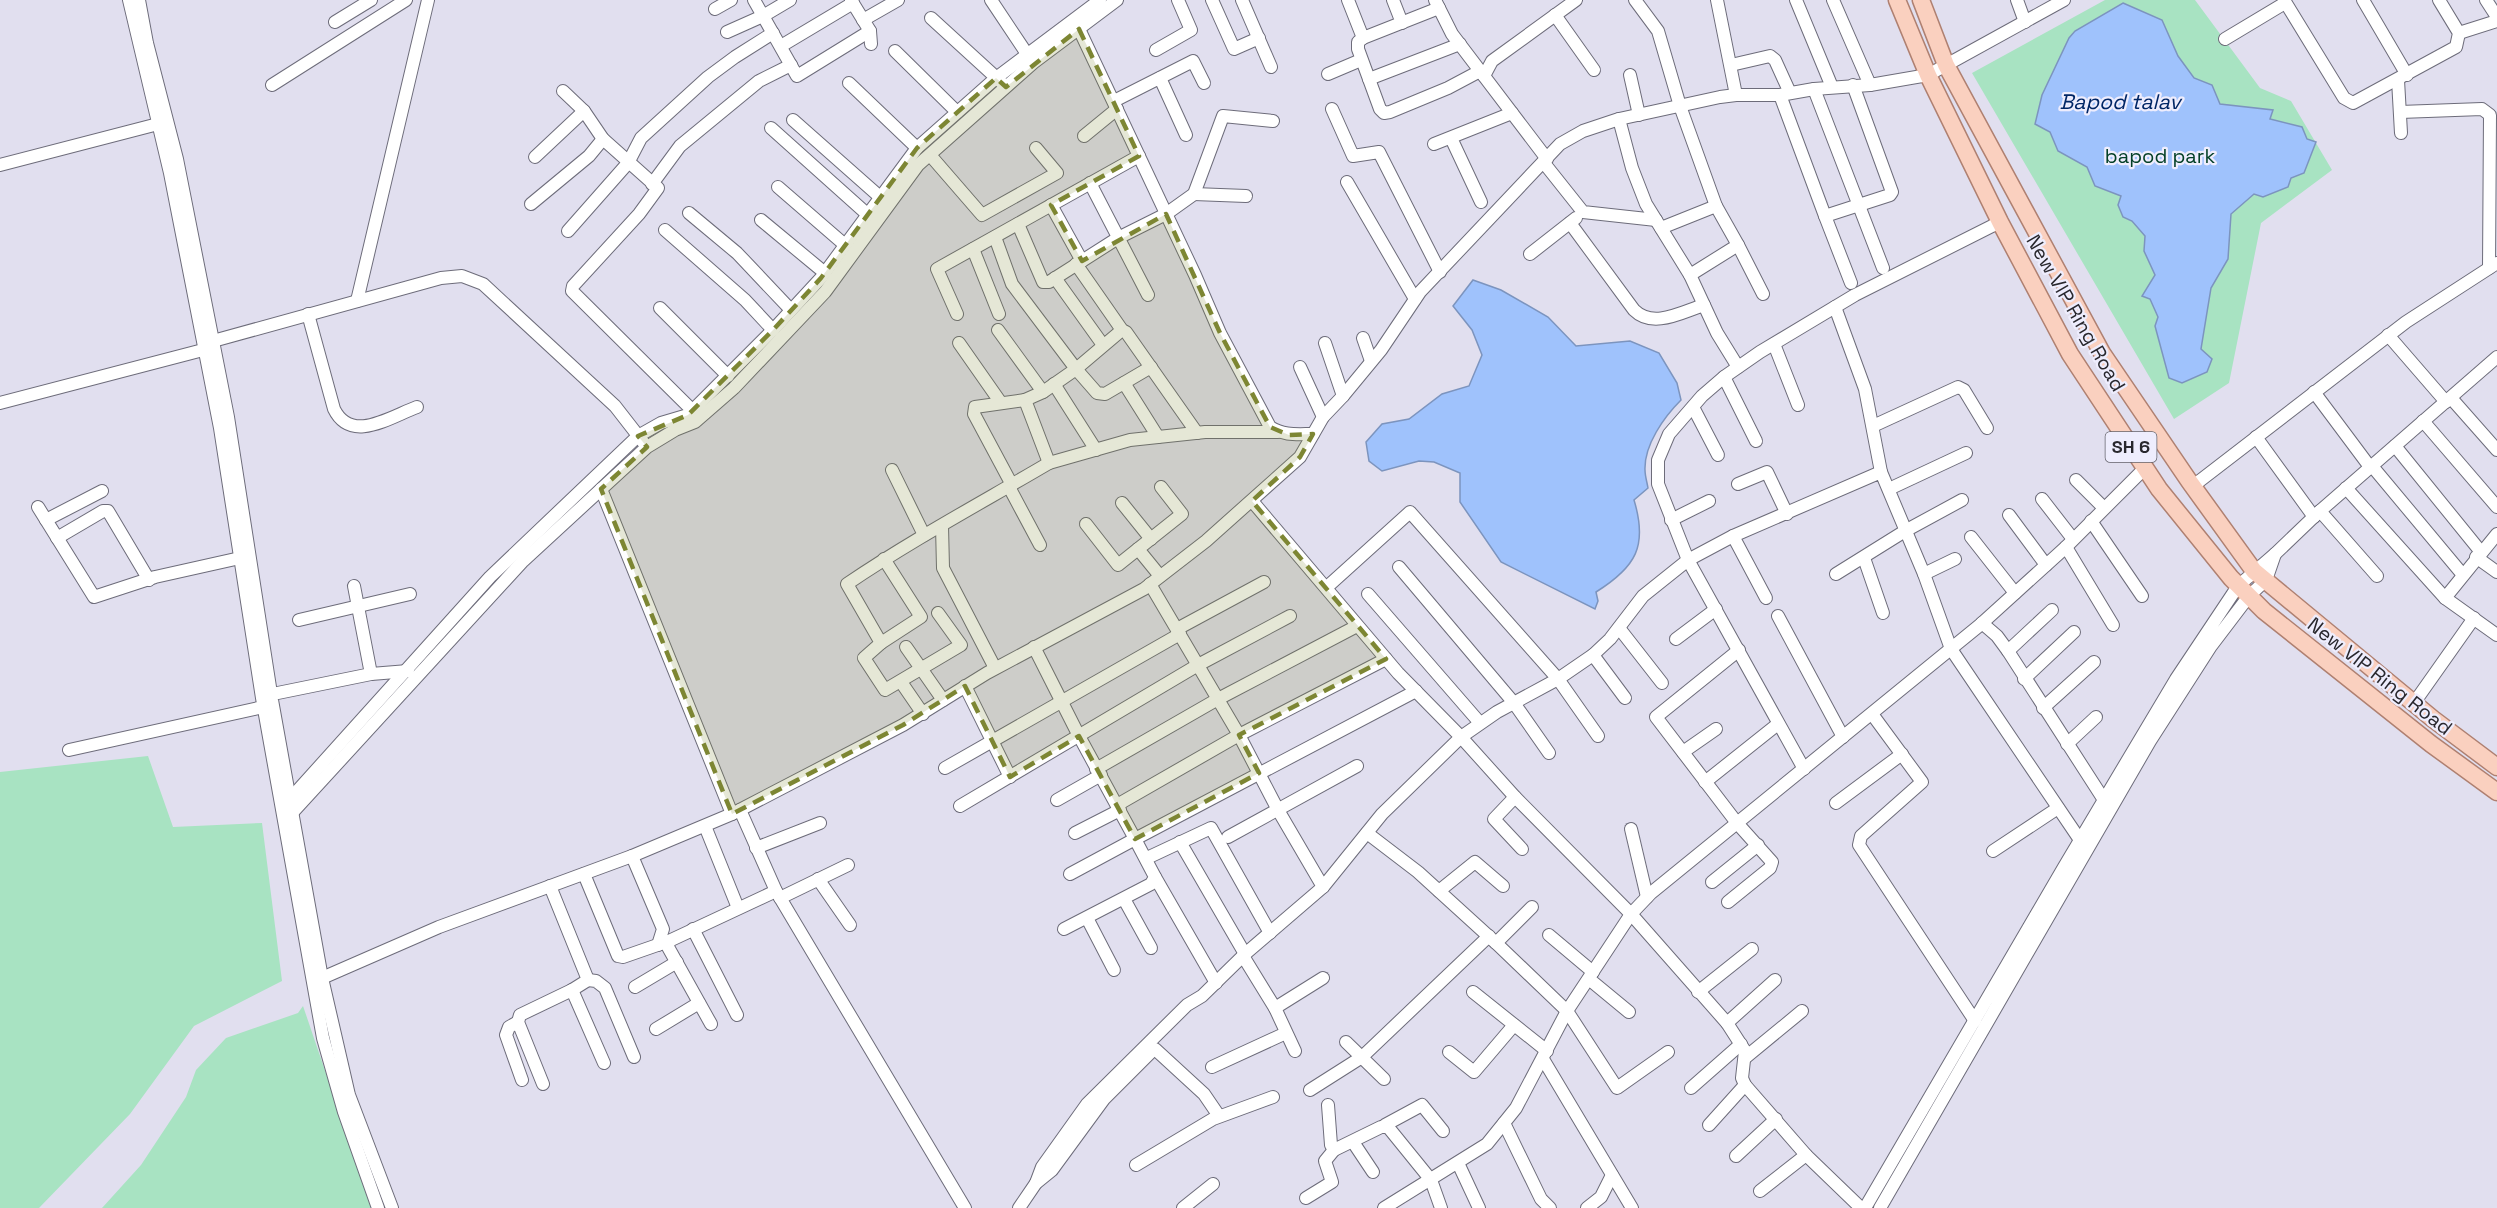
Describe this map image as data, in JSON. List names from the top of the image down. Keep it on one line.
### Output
{"streets":{"main road":["New VIP Ring Road","SH 6"]},"water":["Bapod talav"],"parks":["bapod park"]}
